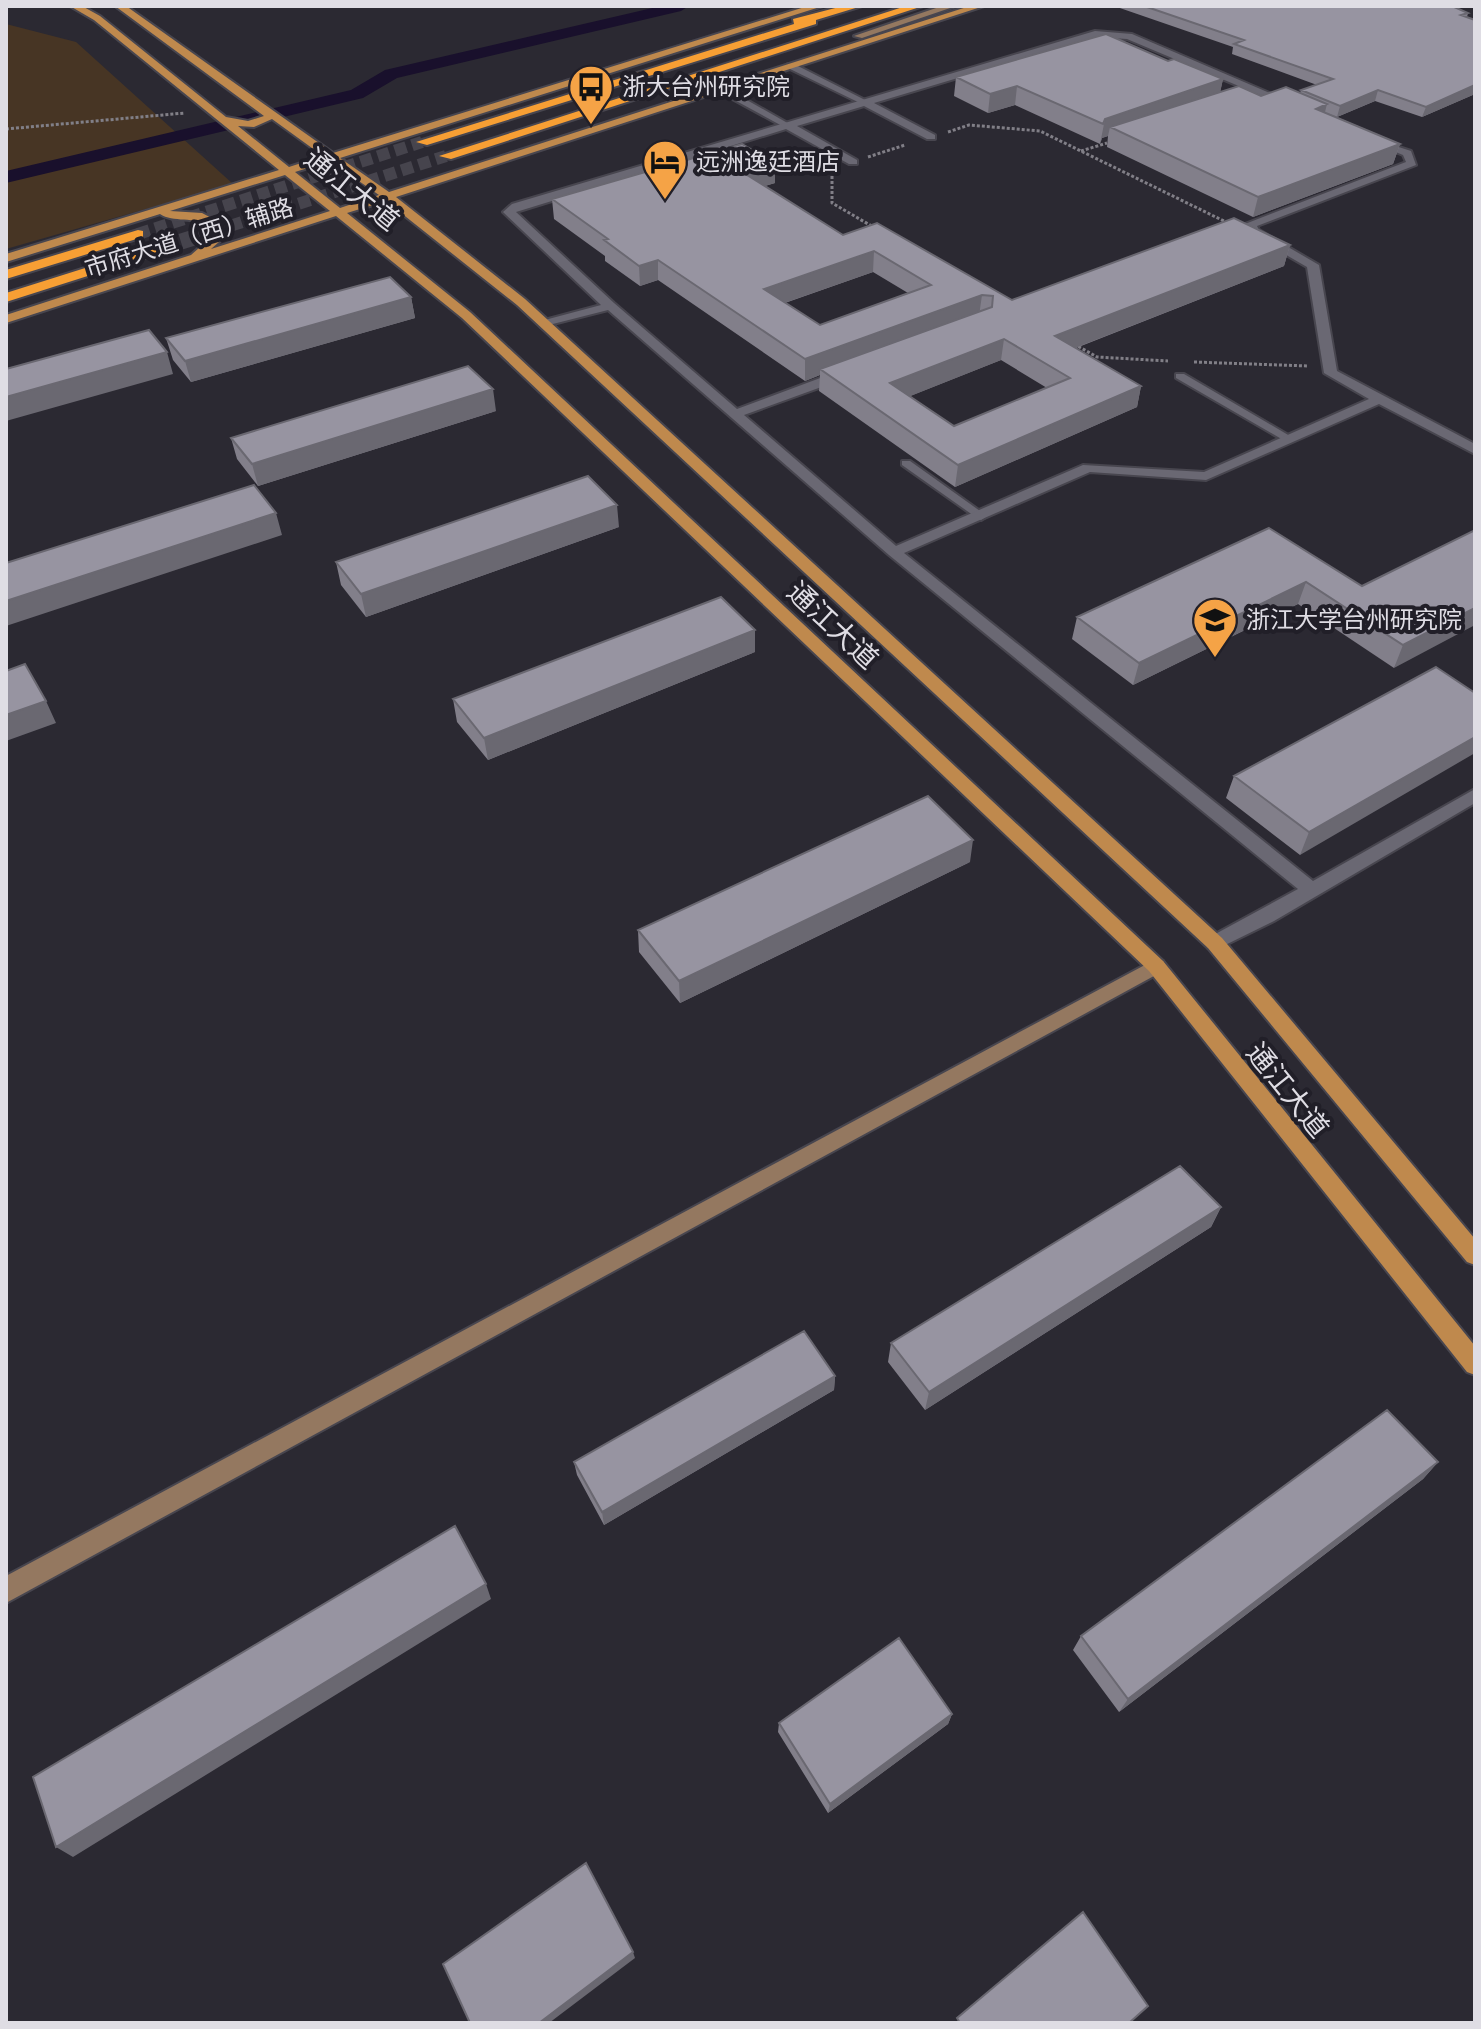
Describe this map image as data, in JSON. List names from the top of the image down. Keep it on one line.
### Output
{"streets":{"main road":["通江大道","市府大道（西）辅路"]},"crossings":[["通江大道","市府大道（西）辅路"]],"places":{"bus stop":["浙大台州研究院"],"hotel":["远洲逸廷酒店"],"school or university":["浙江大学台州研究院"]}}
